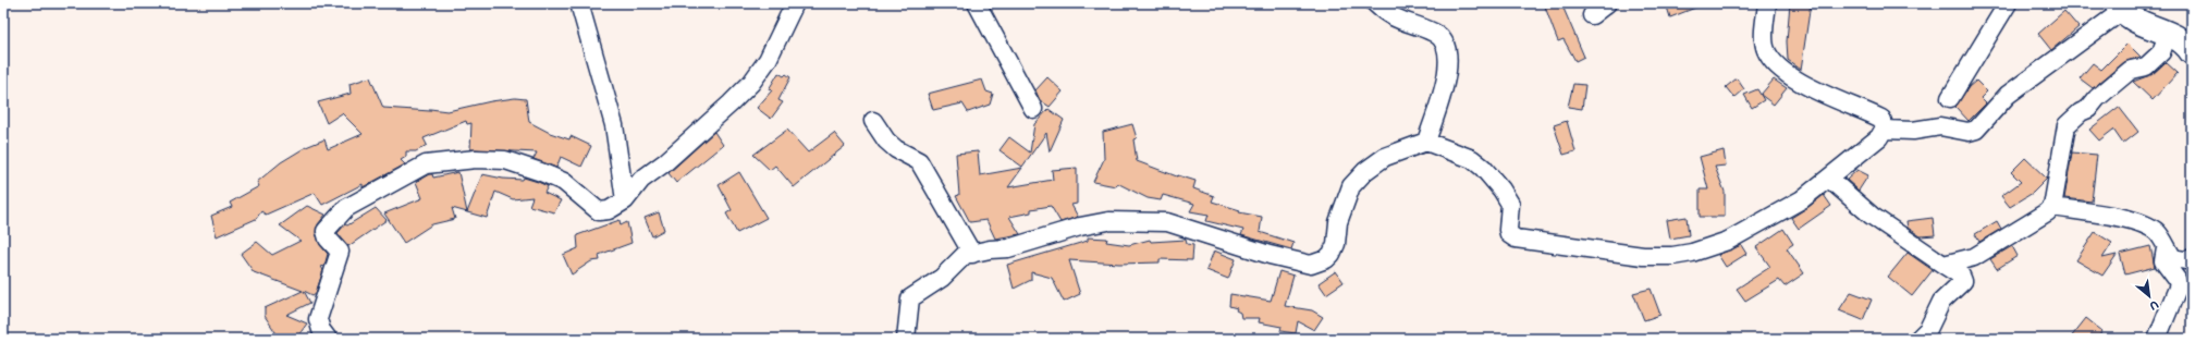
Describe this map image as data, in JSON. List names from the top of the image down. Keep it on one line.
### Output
{"north":"bottom right"}
